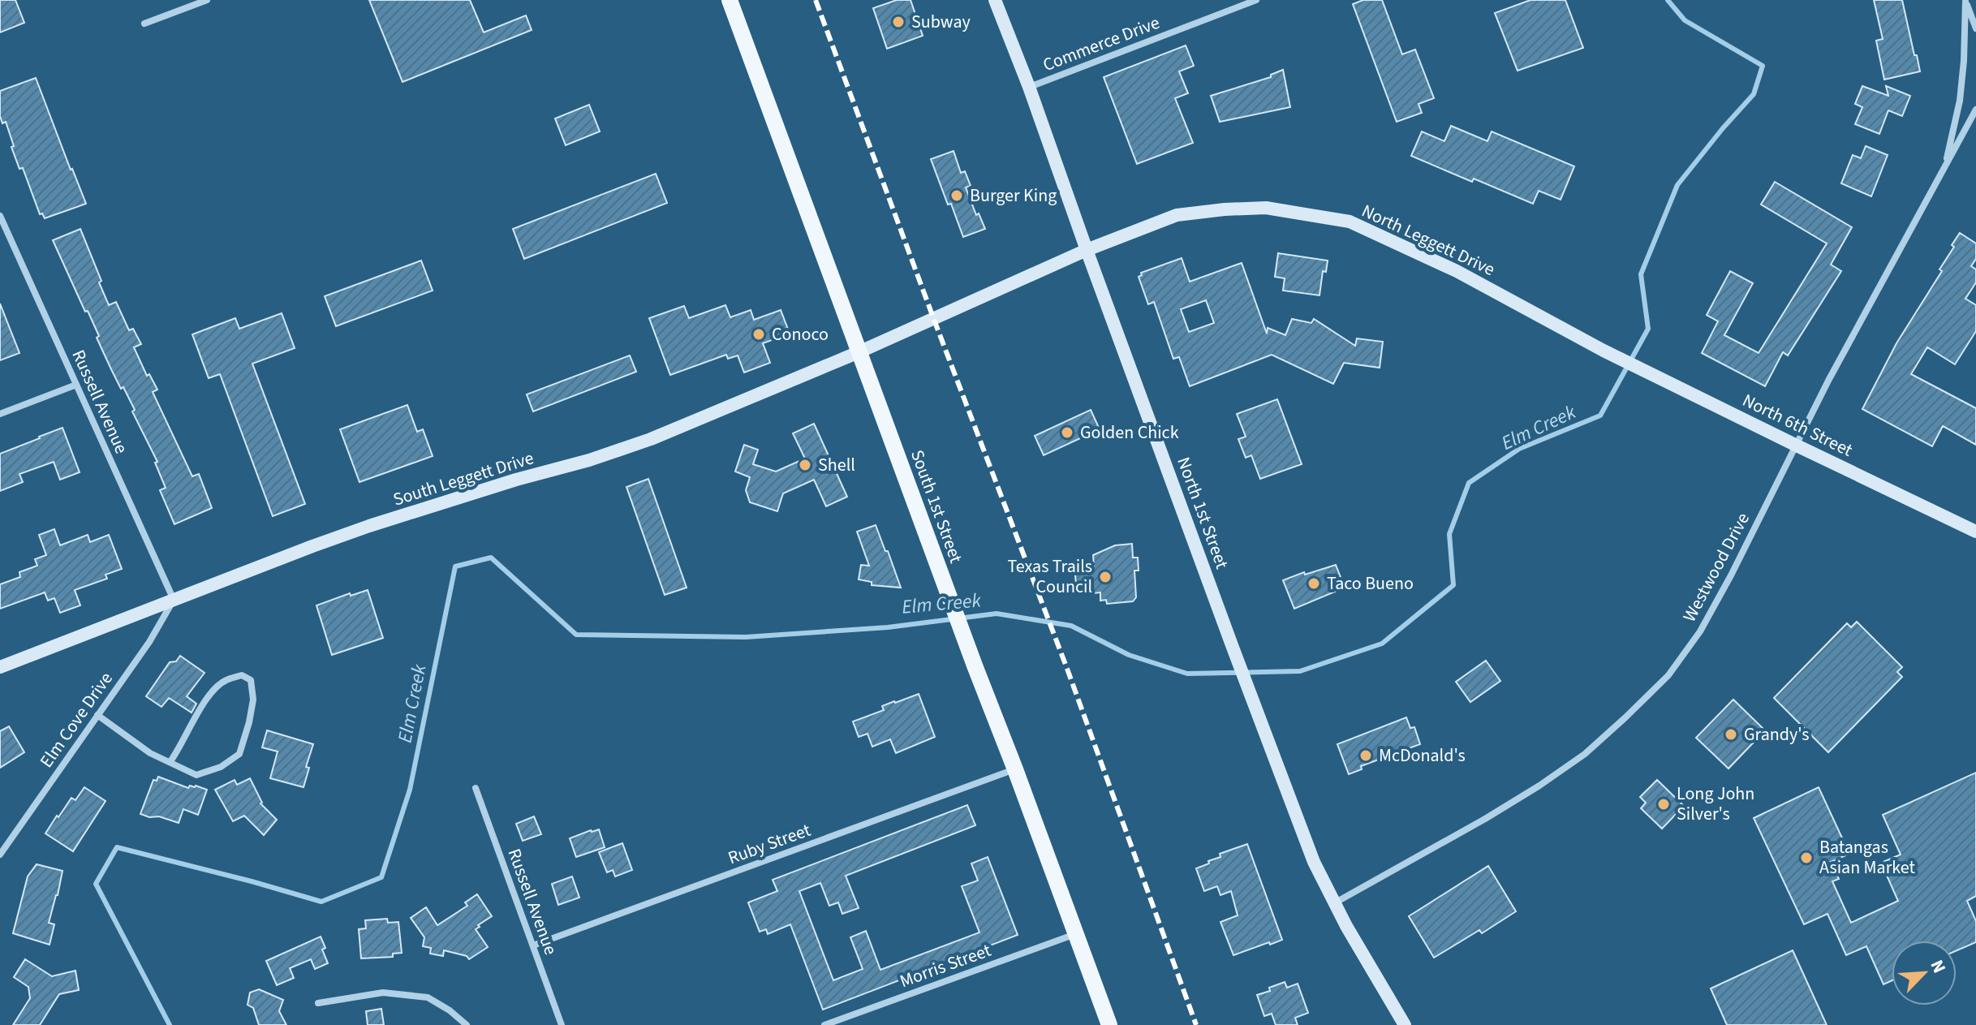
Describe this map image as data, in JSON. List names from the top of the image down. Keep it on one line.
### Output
{"streets":{"main road":["North Leggett Drive","North 6th Street","South Leggett Drive","South 1st Street","North 1st Street"],"street":["Commerce Drive","Russell Avenue","Westwood Drive","Elm Cove Drive","Ruby Street","Morris Street"]},"crossings":[["Commerce Drive","North 1st Street"],["North Leggett Drive","North 6th Street"],["North Leggett Drive","South Leggett Drive"],["North Leggett Drive","North 1st Street"],["Russell Avenue","South Leggett Drive"],["Russell Avenue","Elm Cove Drive"],["Russell Avenue","Ruby Street"],["North 6th Street","Westwood Drive"],["South Leggett Drive","South 1st Street"],["South Leggett Drive","Elm Cove Drive"],["South 1st Street","Ruby Street"],["South 1st Street","Morris Street"],["North 1st Street","Westwood Drive"]],"water":["Elm Creek"],"places":["Subway","Burger King","Conoco","Golden Chick","Shell","Texas Trails Council","Taco Bueno","Grandy's","McDonald's","Long John Silver's","Batangas Asian Market"],"north":"top right"}
